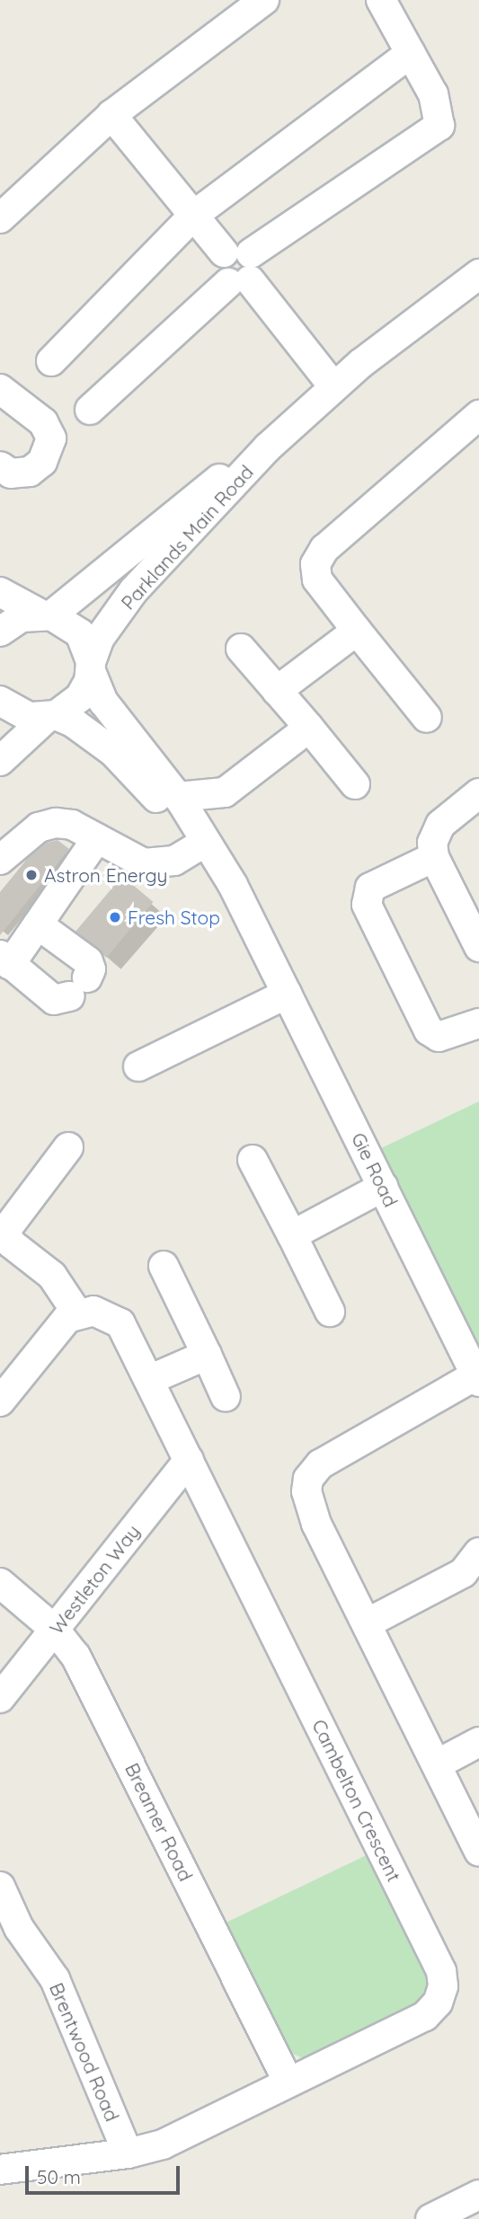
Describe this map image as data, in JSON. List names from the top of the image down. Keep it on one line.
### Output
{"streets":{"street":["Parklands Main Road","Gie Road","Westleton Way","Cambelton Crescent","Breamer Road","Brentwood Road"]},"crossings":[["Parklands Main Road","Gie Road"],["Westleton Way","Cambelton Crescent"],["Westleton Way","Breamer Road"],["Cambelton Crescent","Breamer Road"],["Cambelton Crescent","Brentwood Road"]],"places":["Astron Energy","Fresh Stop"],"scale_bar":"50 m"}
